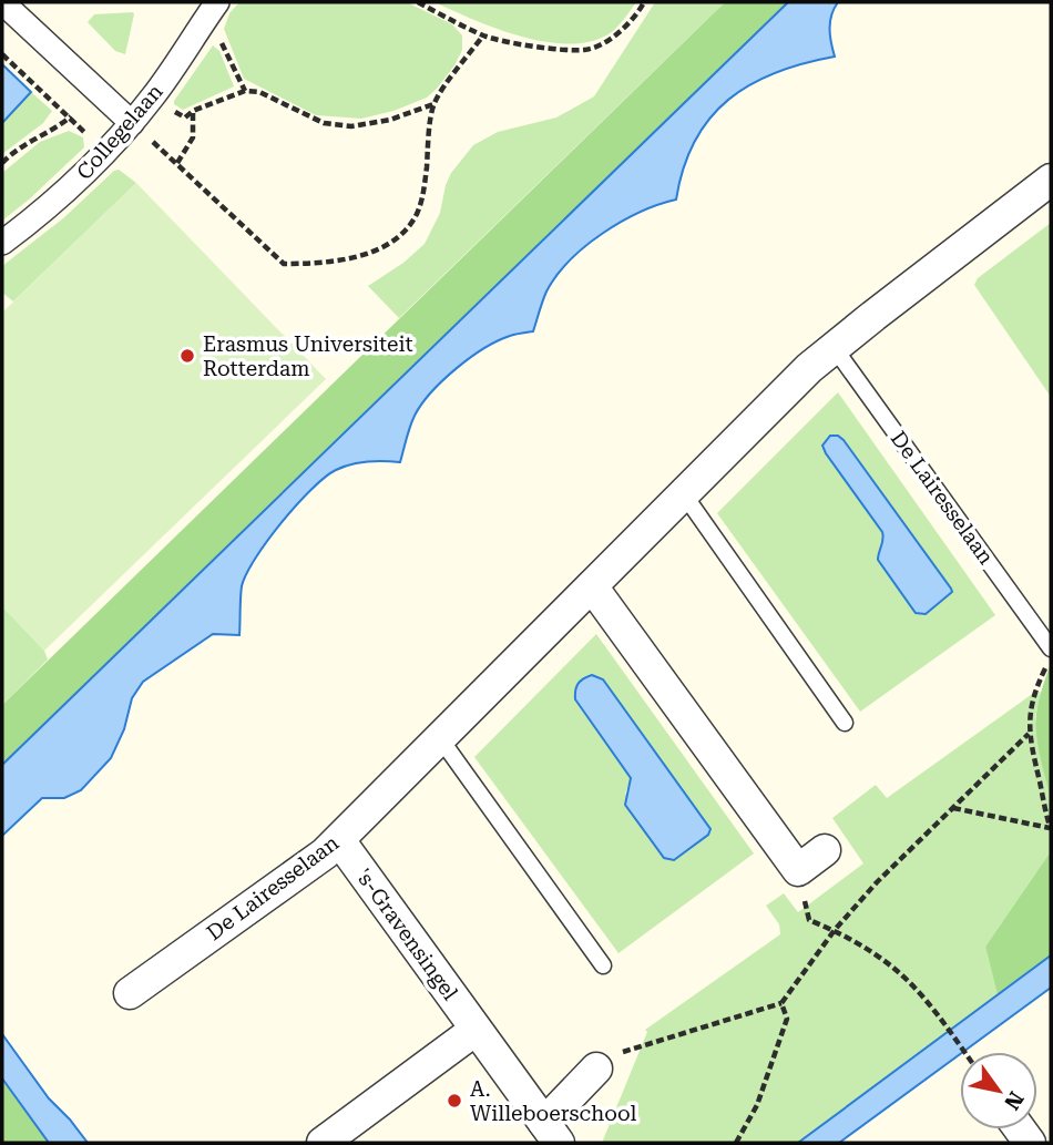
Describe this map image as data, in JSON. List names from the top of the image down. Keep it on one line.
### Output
{"streets":{"street":["Collegelaan","De Lairesselaan","'s-Gravensingel"]},"crossings":[["De Lairesselaan","'s-Gravensingel"]],"places":["Erasmus Universiteit Rotterdam","A. Willeboerschool"],"north":"bottom right"}
